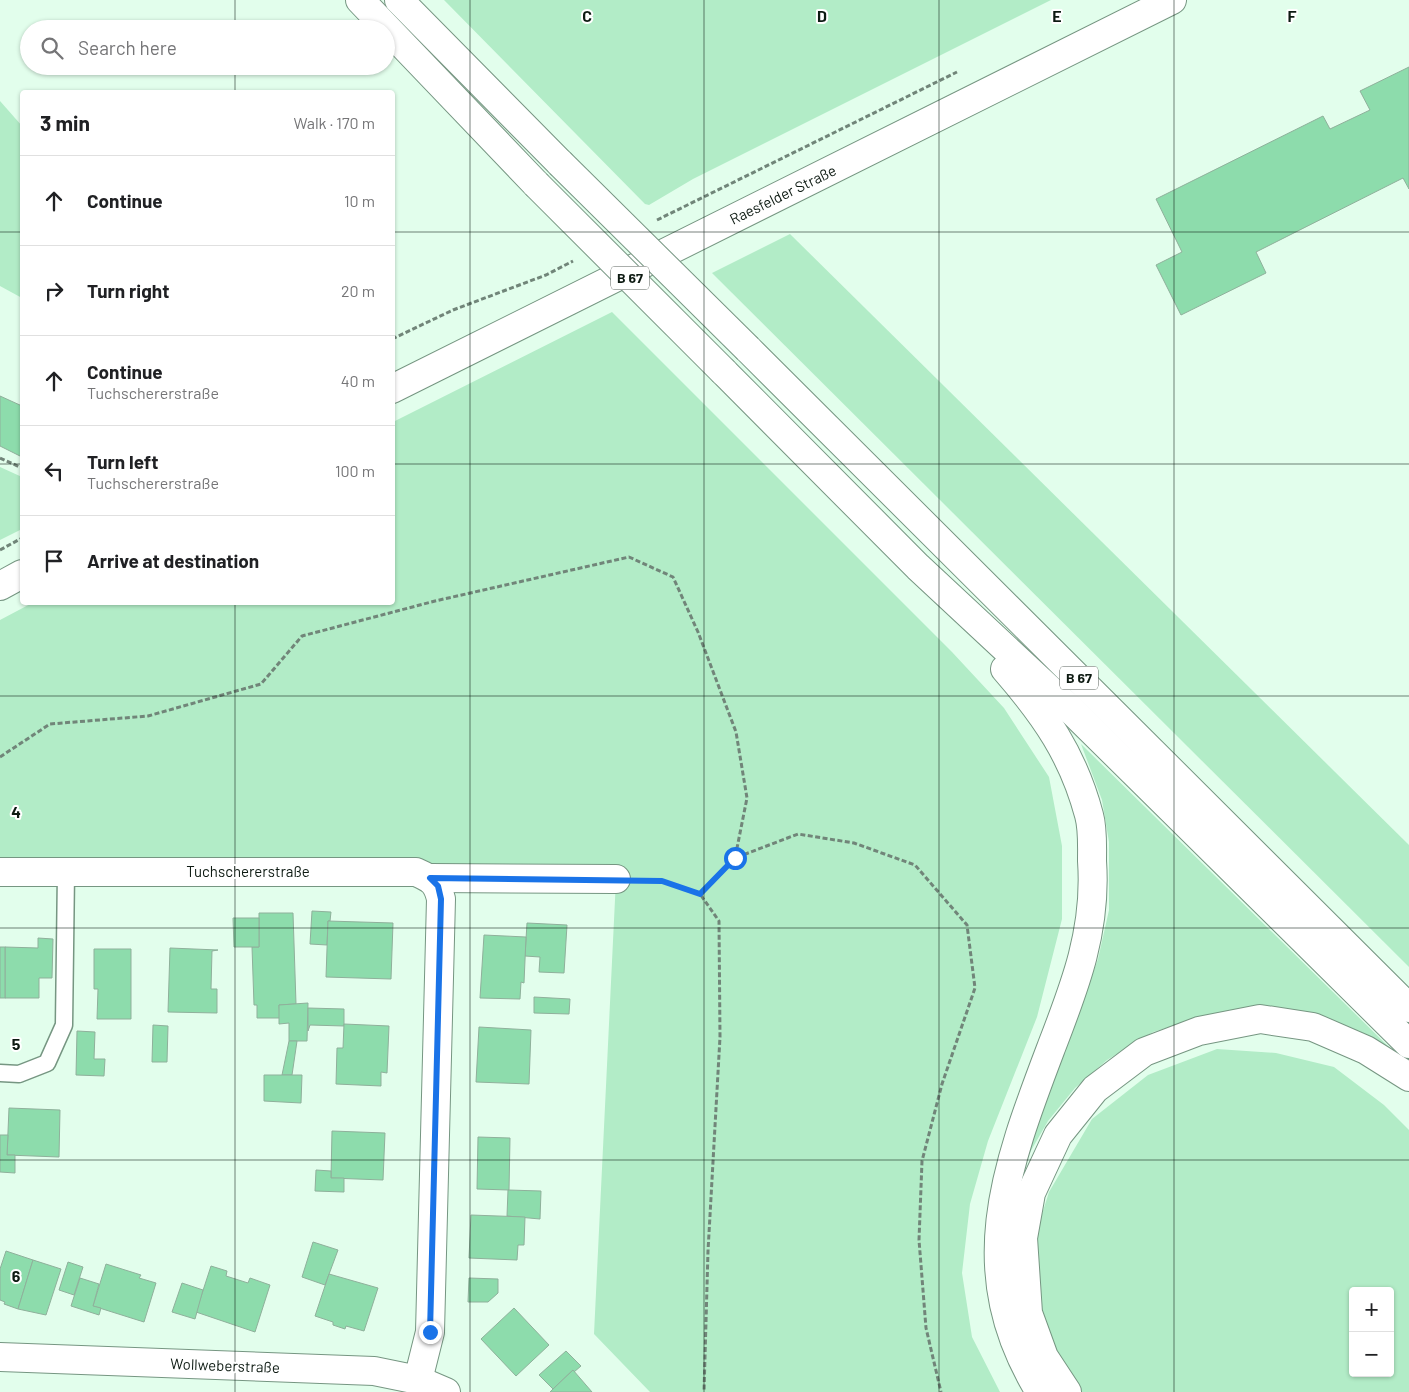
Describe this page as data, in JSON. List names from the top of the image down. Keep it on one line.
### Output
{"streets":{"main road":["Raesfelder Straße","B 67","Tuchschererstraße","Wollweberstraße"]},"page":{"search":"Search here","heading":["3 min","Walk · 170 m"],"list":[["Continue","10 m"],["Turn right","20 m"],["Continue","Tuchschererstraße","40 m"],["Turn left","Tuchschererstraße","100 m"],"Arrive at destination"],"map_buttons":["+","−"]},"grid":{"columns":["C","D","E","F"],"rows":["4","5","6"]}}
